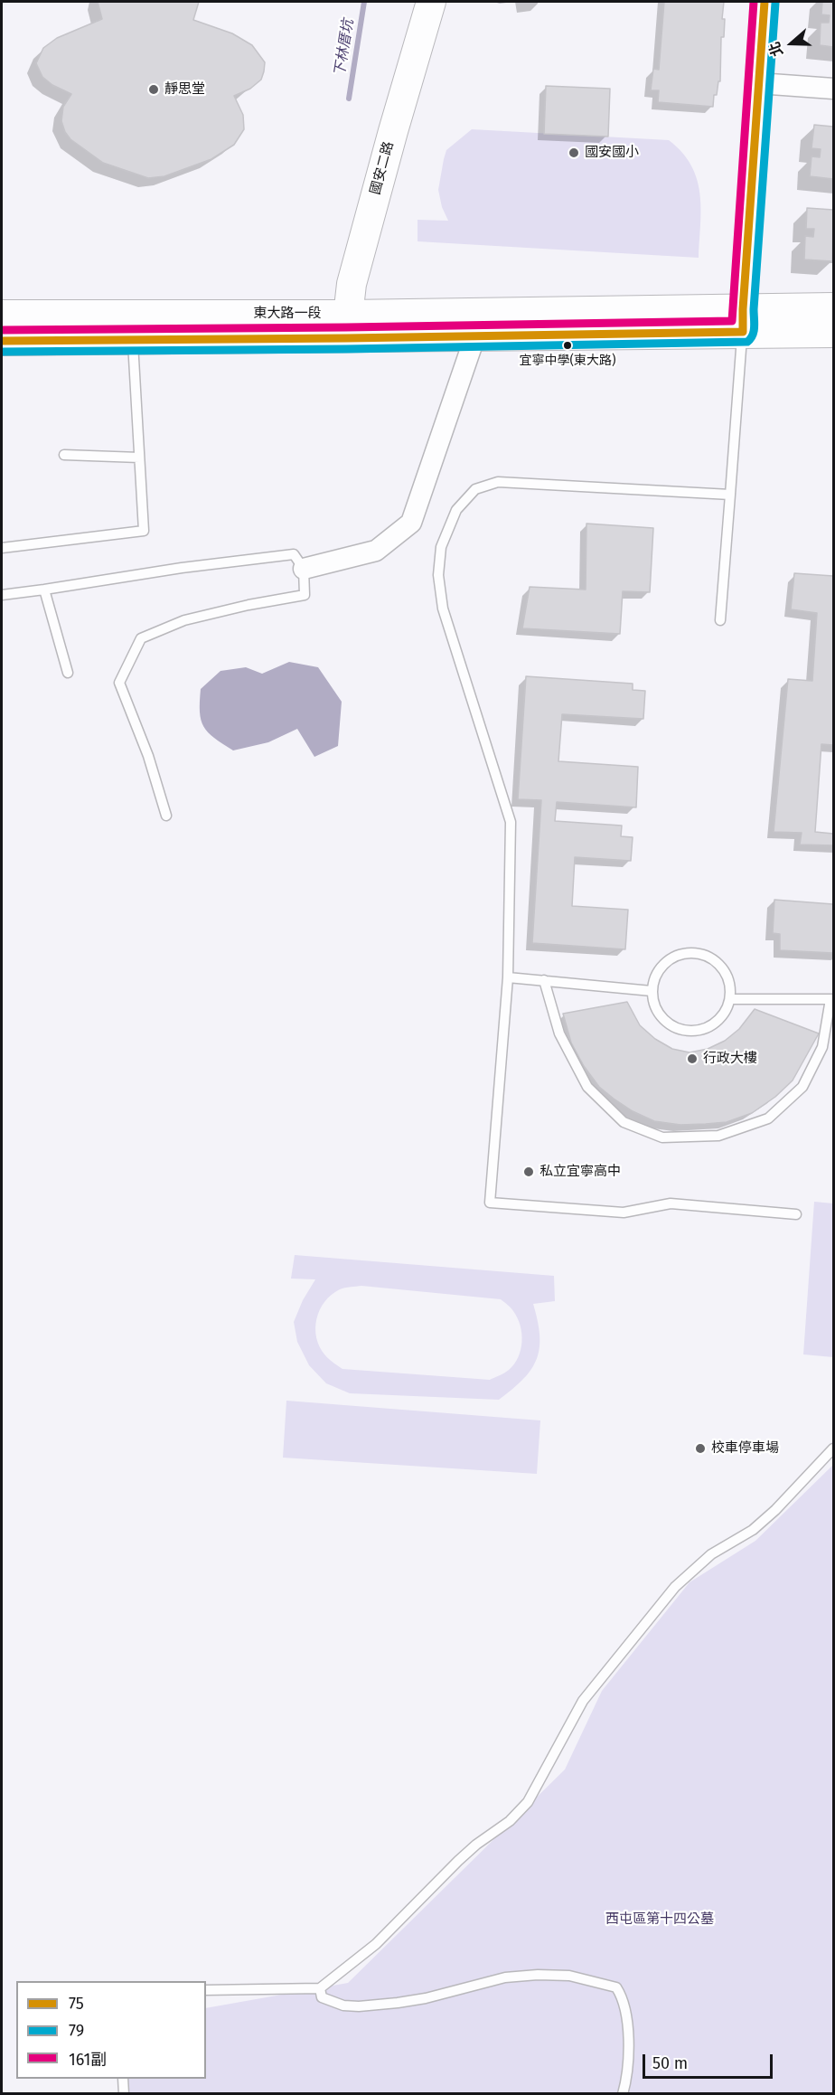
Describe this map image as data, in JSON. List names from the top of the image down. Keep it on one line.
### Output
{"streets":{"street":["國安二路","東大路一段"]},"crossings":[["國安二路","東大路一段"]],"water":["下林厝坑"],"parks":["西屯區第十四公墓"],"places":["靜思堂","國安國小","宜寧中學(東大路)","行政大樓","私立宜寧高中","校車停車場"],"lines":["transit line 75","transit line 161副","transit line 79"],"legend":["75","79","161副"],"scale_bar":"50 m","north":"left"}
